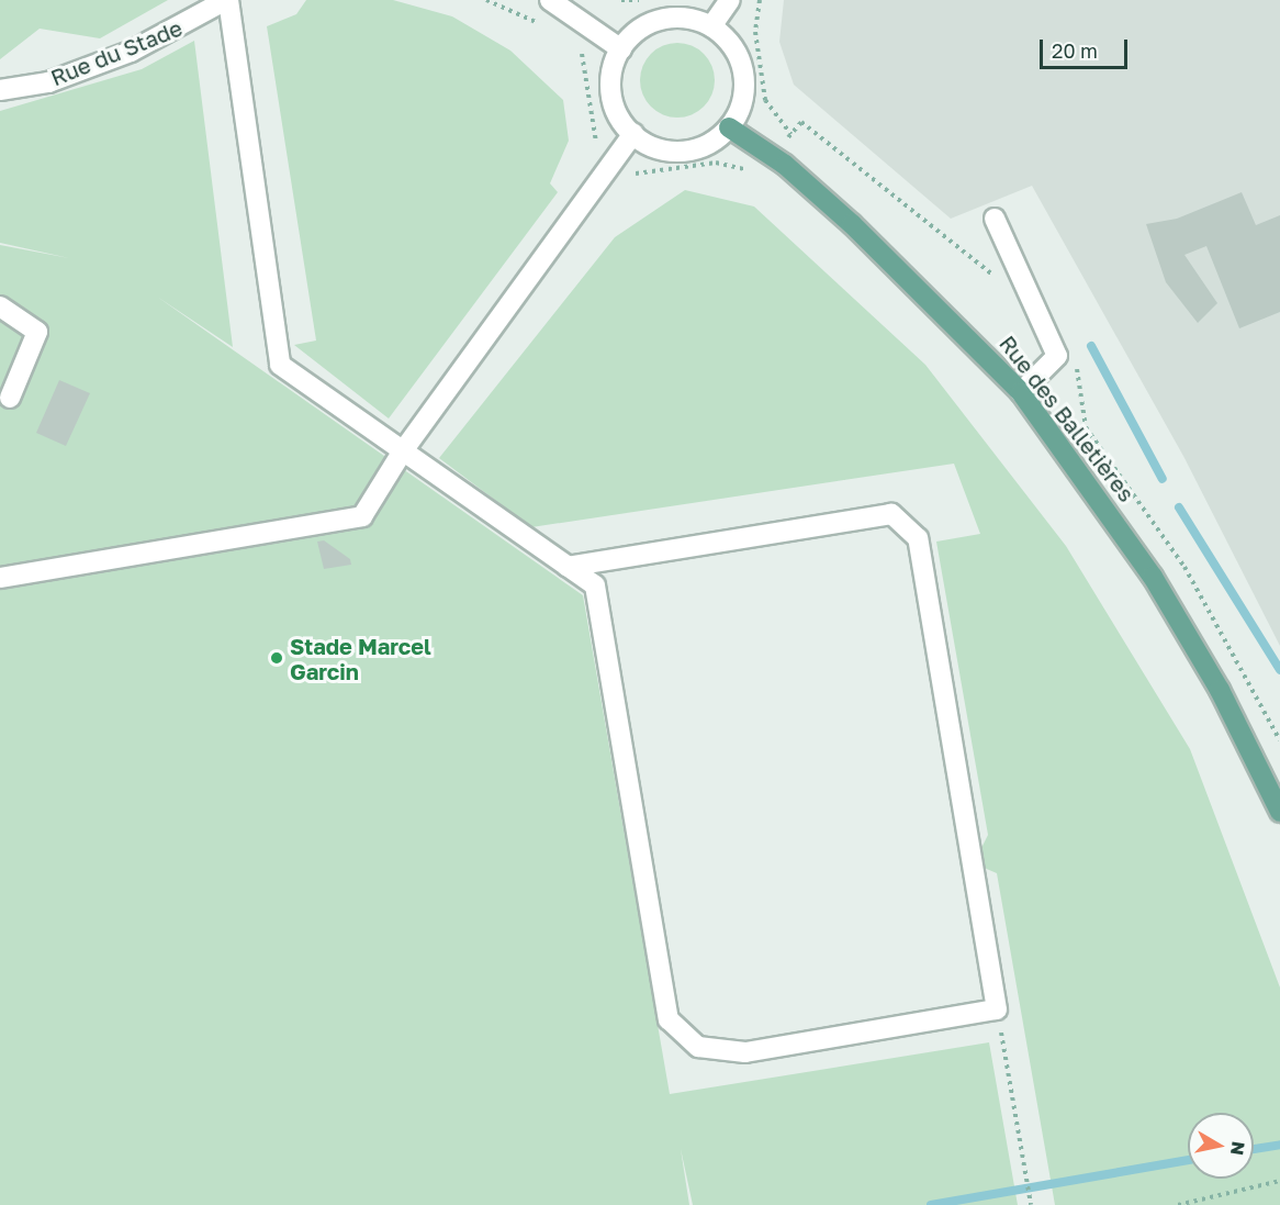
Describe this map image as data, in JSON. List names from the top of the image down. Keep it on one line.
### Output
{"streets":{"main road":["Rue des Balletières"],"street":["Rue du Stade"]},"places":["Stade Marcel Garcin"],"scale_bar":"20 m","north":"right"}
